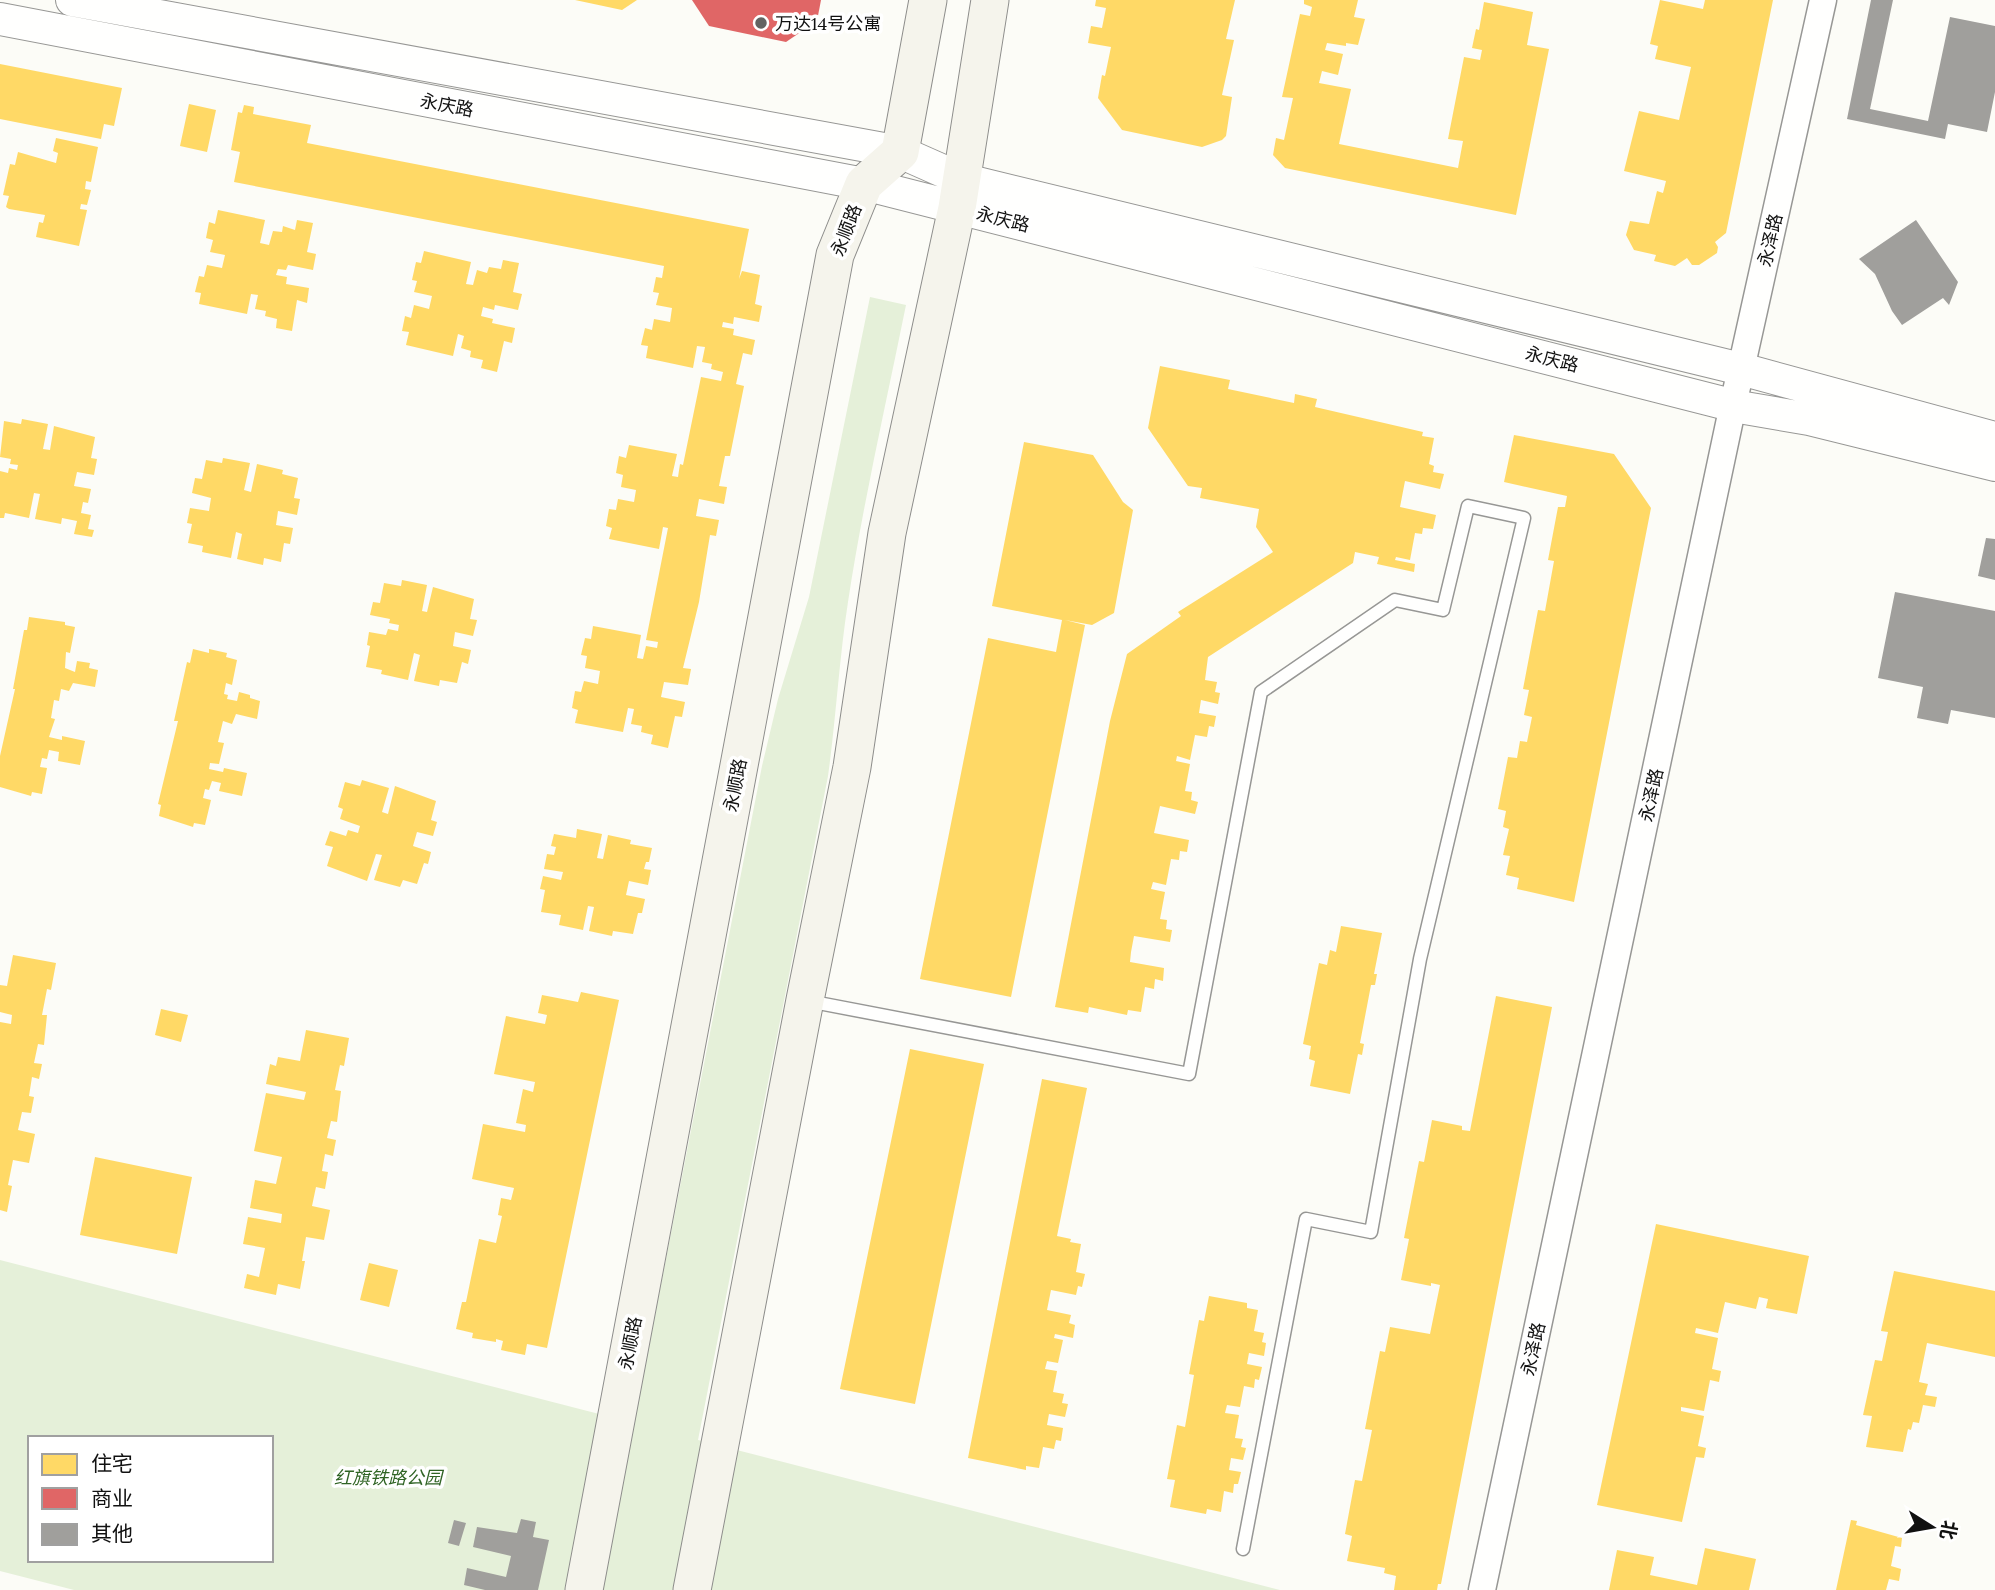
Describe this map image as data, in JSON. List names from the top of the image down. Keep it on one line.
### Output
{"streets":{"main road":["永顺路"],"street":["永庆路","永泽路"]},"crossings":[["永庆路","永顺路"],["永庆路","永泽路"]],"parks":["红旗铁路公园"],"places":["万达14号公寓"],"legend":["住宅","商业","其他"],"north":"right"}
